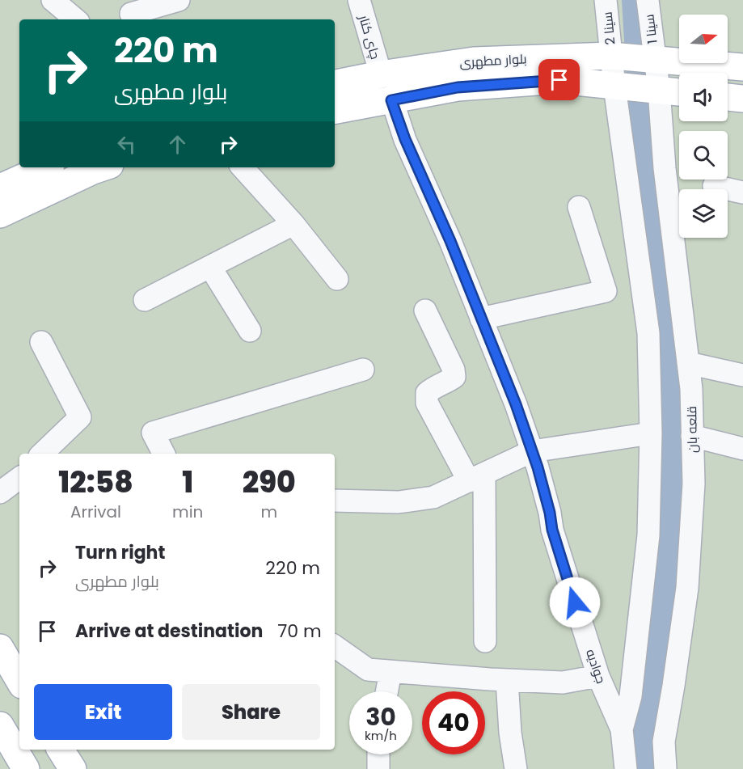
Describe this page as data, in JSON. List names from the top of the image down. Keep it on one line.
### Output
{"streets":{"main road":["بلوار مطهری"],"street":["سینا 2","سینا 1","چای کنار","قلعه بان","جوادیه"]},"crossings":[["سینا 2","بلوار مطهری"],["سینا 2","جوادیه"],["سینا 1","بلوار مطهری"],["سینا 1","قلعه بان"],["چای کنار","بلوار مطهری"],["بلوار مطهری","قلعه بان"],["بلوار مطهری","جوادیه"]],"north":"right","page":{"turn":["220 m","بلوار مطهری"],"eta":["12:58","Arrival","1","min","290","m"],"list":[{"name":"Turn right","note":"بلوار مطهری","value":"220 m"},{"name":"Arrive at destination","value":"70 m"}],"buttons":["Exit","Share"],"speed":"30 km/h","limit":"40"}}
